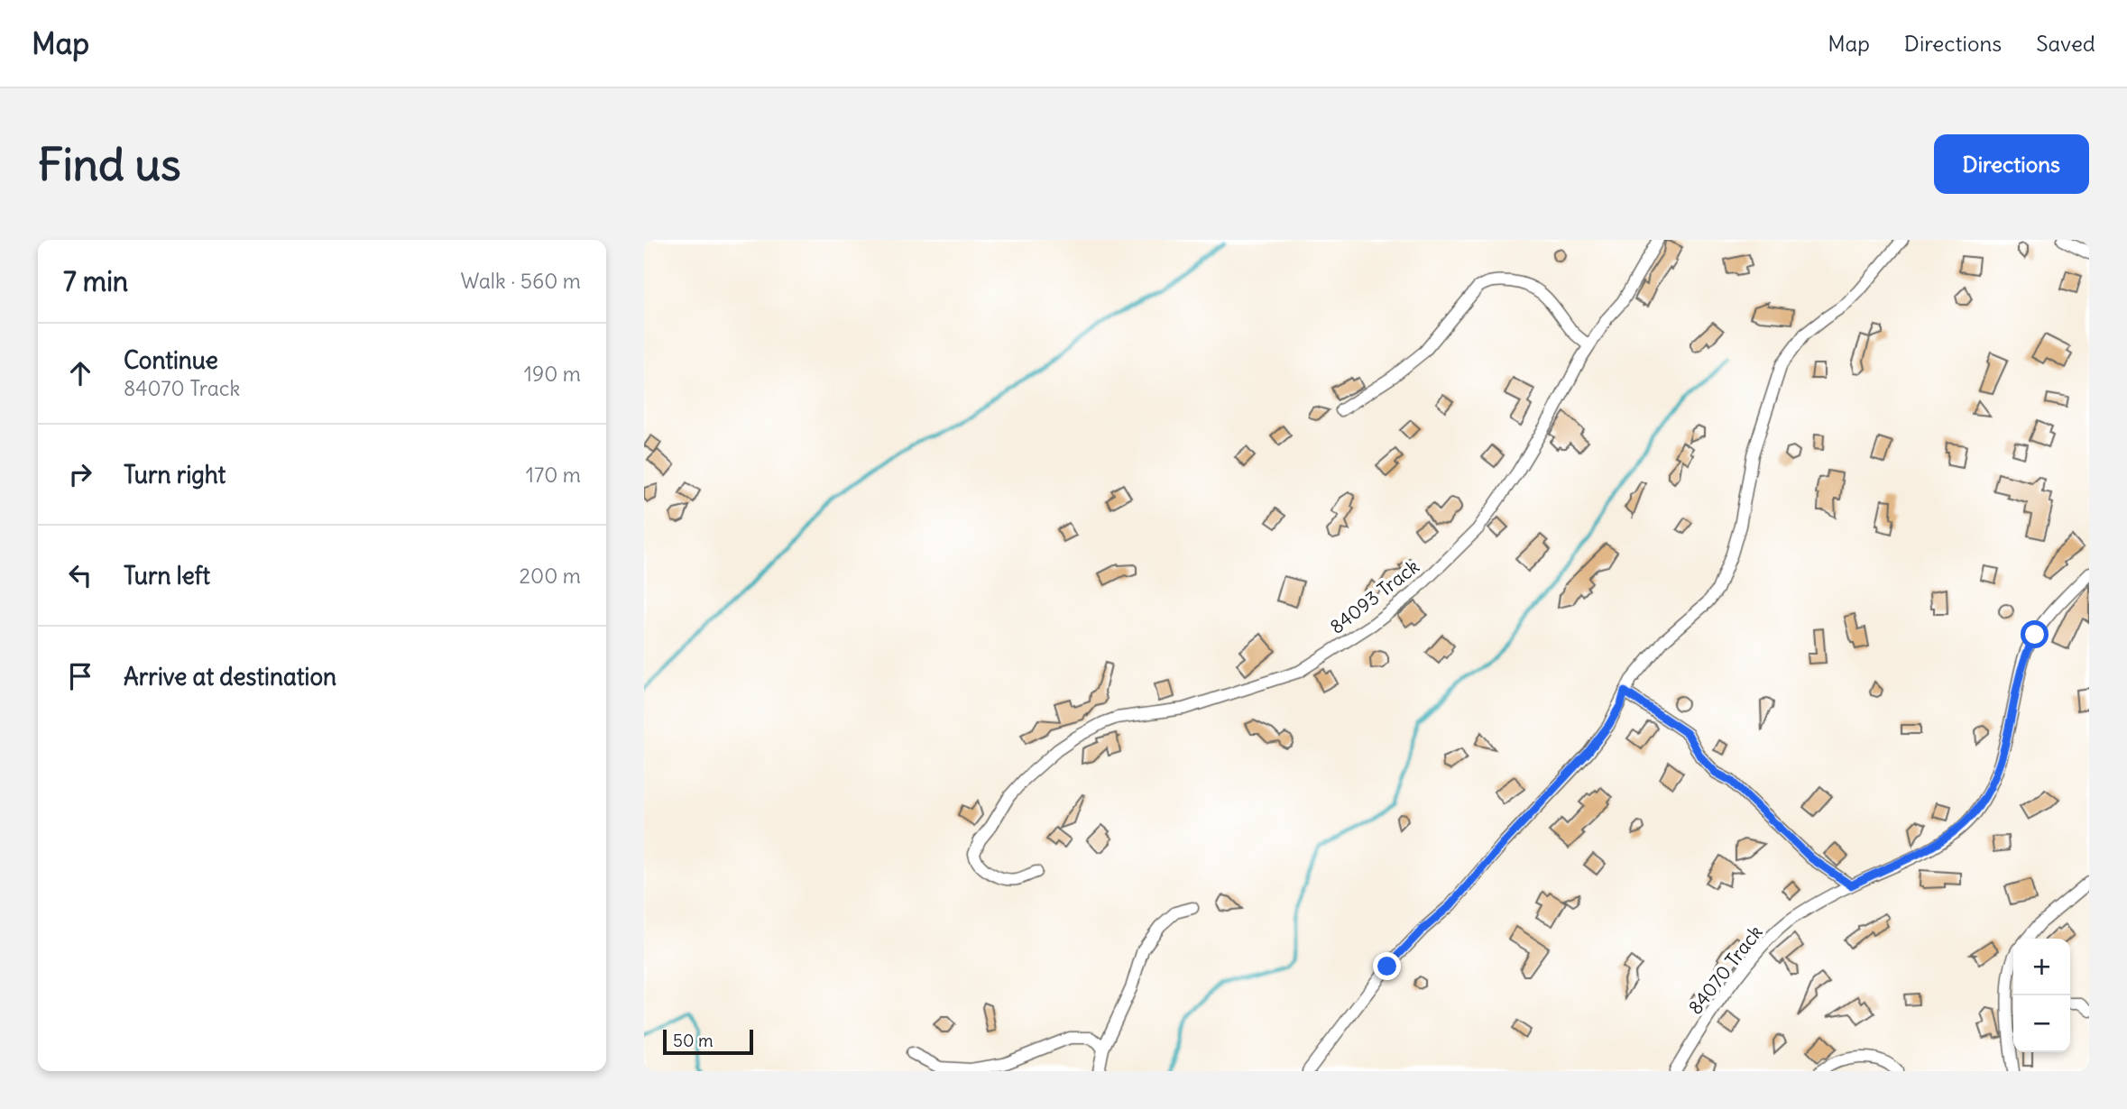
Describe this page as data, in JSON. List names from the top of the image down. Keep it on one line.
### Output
{"streets":{"street":["84093 Track","84070 Track"]},"scale_bar":"50 m","page":{"header":"Map","nav":["Map","Directions","Saved"],"buttons":"Directions","title":"Find us","heading":["7 min","Walk · 560 m"],"list":[["Continue","84070 Track","190 m"],["Turn right","170 m"],["Turn left","200 m"],"Arrive at destination"],"map_buttons":["+","−"],"scale":"50 m"}}
